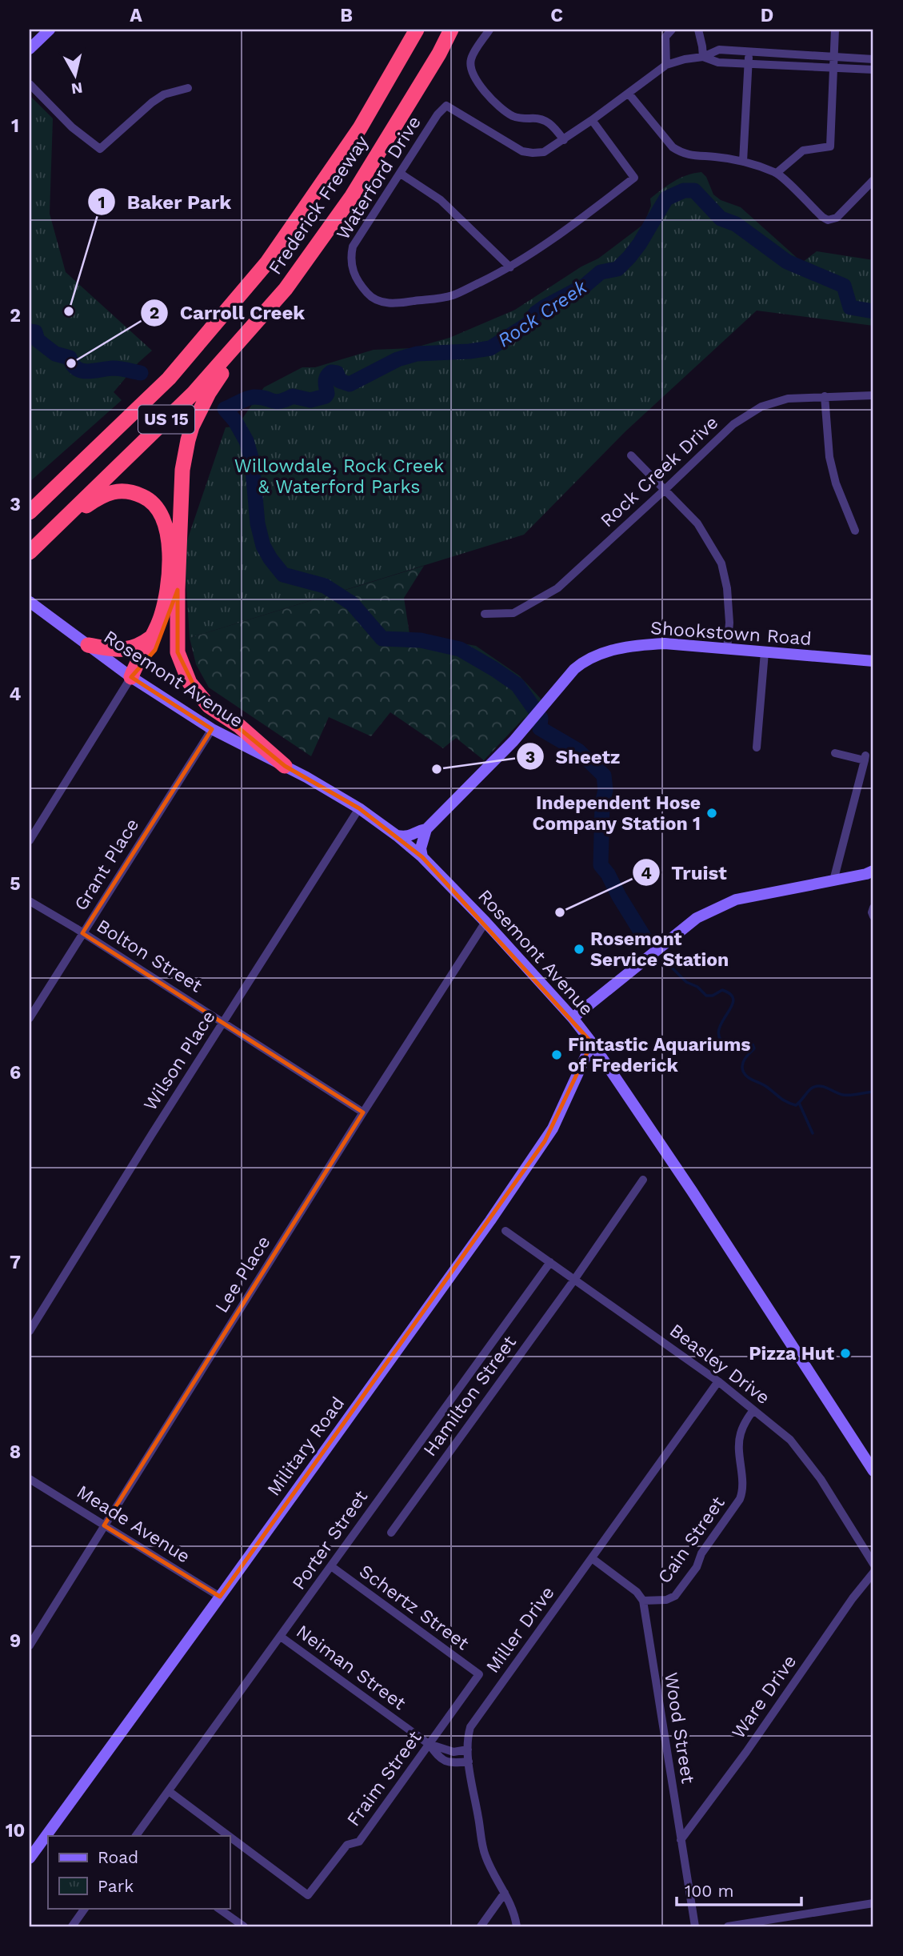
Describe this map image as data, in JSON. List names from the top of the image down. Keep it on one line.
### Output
{"streets":{"highway":["Frederick Freeway","US 15"],"street":["Waterford Drive","Rock Creek Drive","Shookstown Road","Rosemont Avenue","Grant Place","Bolton Street","Wilson Place","Lee Place","Beasley Drive","Hamilton Street","Military Road","Meade Avenue","Porter Street","Cain Street","Schertz Street","Miller Drive","Neiman Street","Ware Drive","Wood Street","Fraim Street"]},"crossings":[["Rosemont Avenue","Grant Place"],["Rosemont Avenue","Wilson Place"],["Rosemont Avenue","Lee Place"],["Rosemont Avenue","Military Road"],["Grant Place","Bolton Street"],["Bolton Street","Wilson Place"],["Bolton Street","Lee Place"],["Lee Place","Meade Avenue"],["Beasley Drive","Hamilton Street"],["Beasley Drive","Porter Street"],["Beasley Drive","Cain Street"],["Beasley Drive","Miller Drive"],["Military Road","Meade Avenue"],["Porter Street","Schertz Street"],["Porter Street","Neiman Street"],["Porter Street","Fraim Street"],["Cain Street","Wood Street"],["Schertz Street","Fraim Street"],["Miller Drive","Neiman Street"],["Neiman Street","Fraim Street"],["Ware Drive","Wood Street"]],"water":["Rock Creek"],"parks":["Willowdale, Rock Creek & Waterford Parks"],"places":["Baker Park","Carroll Creek","Sheetz","Independent Hose Company Station 1","Truist","Rosemont Service Station","Fintastic Aquariums of Frederick","Pizza Hut"],"legend":["Road","Park"],"scale_bar":"100 m","north":"bottom","grid":{"columns":["A","B","C","D"],"rows":["1","2","3","4","5","6","7","8","9","10"]}}
